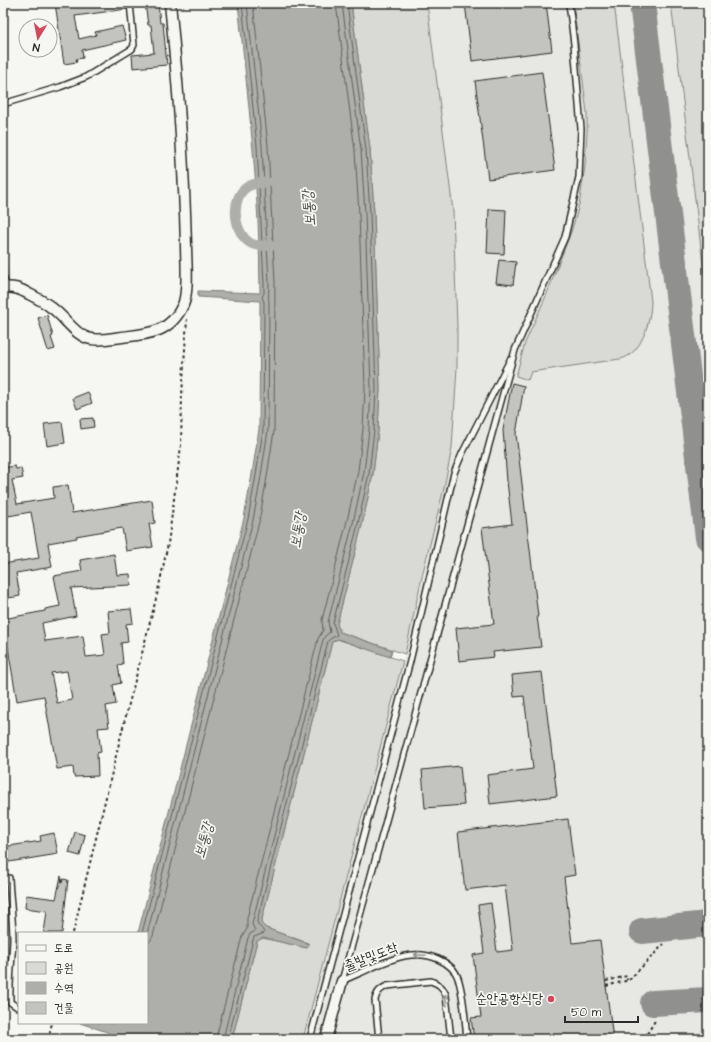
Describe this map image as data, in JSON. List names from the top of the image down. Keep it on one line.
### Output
{"streets":{"lane":["출발및도착"]},"water":["보통강"],"places":["순안공항식당"],"legend":["도로","공원","수역","건물"],"scale_bar":"50 m","north":"bottom"}
